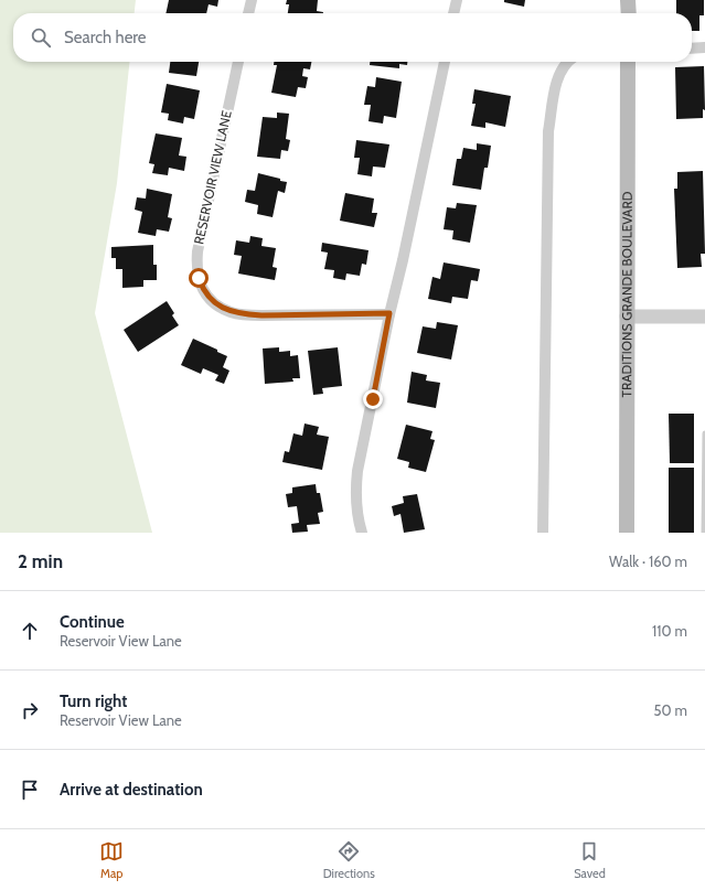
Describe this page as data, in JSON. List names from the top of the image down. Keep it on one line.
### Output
{"streets":{"main road":["TRADITIONS GRANDE BOULEVARD"],"street":["RESERVOIR VIEW LANE"]},"page":{"search":"Search here","heading":["2 min","Walk · 160 m"],"list":[["Continue","Reservoir View Lane","110 m"],["Turn right","Reservoir View Lane","50 m"],"Arrive at destination"],"nav":["Map","Directions","Saved"]}}
